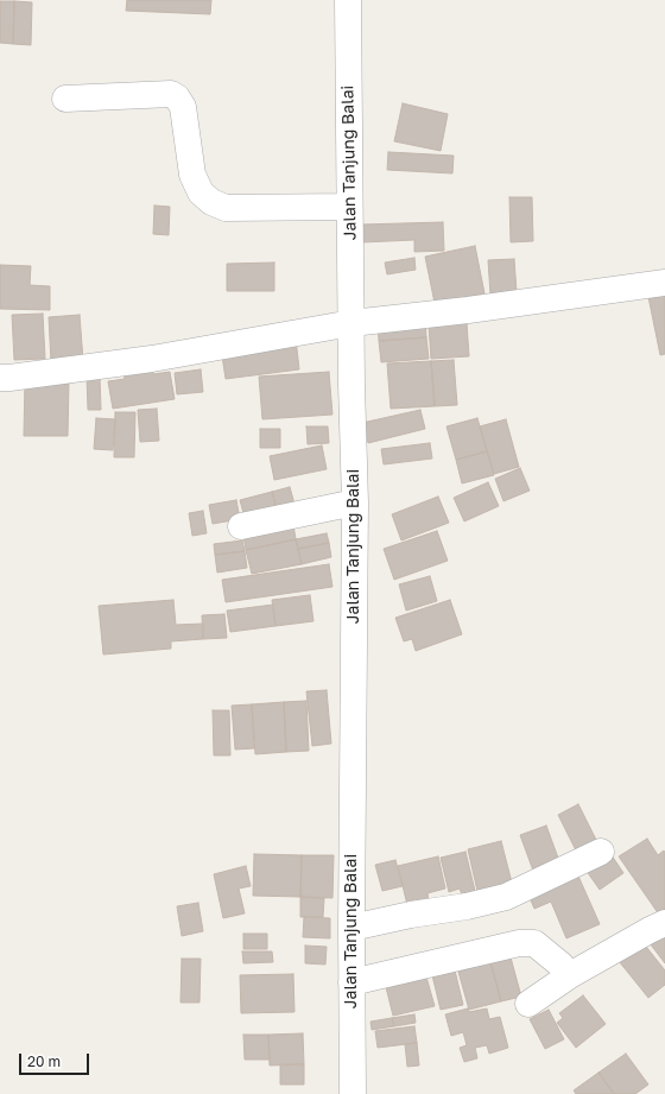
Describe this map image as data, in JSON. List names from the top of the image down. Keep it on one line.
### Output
{"streets":{"street":["Jalan Tanjung Balai"]},"scale_bar":"20 m"}
